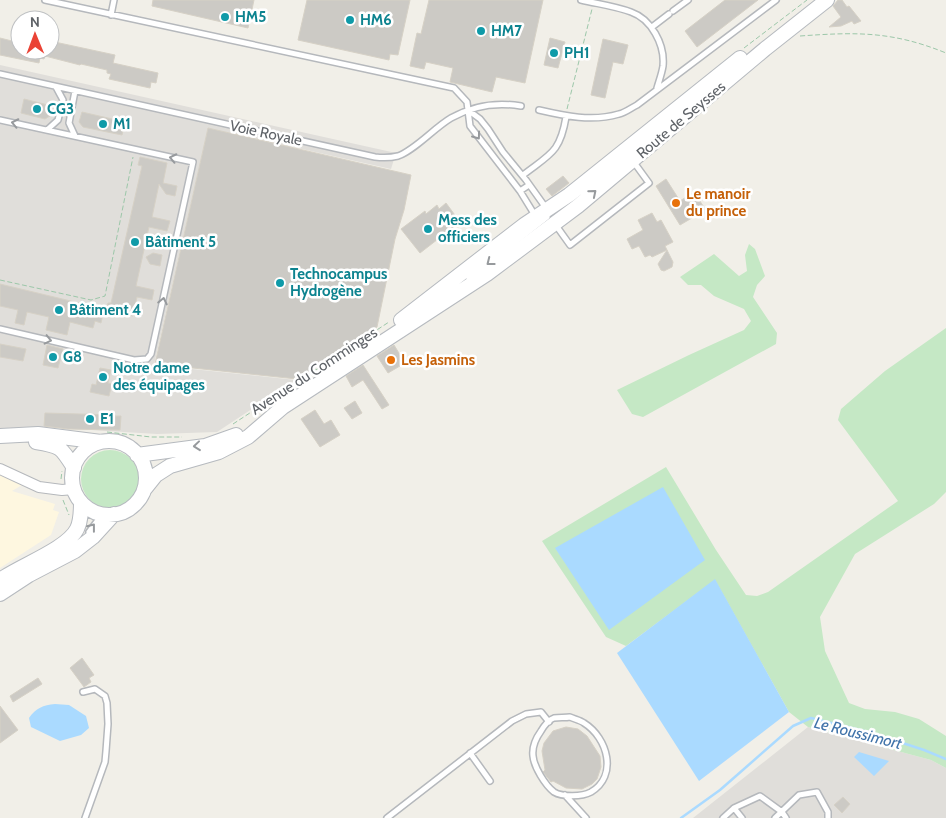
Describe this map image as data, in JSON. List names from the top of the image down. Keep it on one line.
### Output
{"streets":{"main road":["Route de Seysses","Avenue du Comminges"],"lane":["Voie Royale"]},"crossings":[["Route de Seysses","Avenue du Comminges"]],"water":["Le Roussimort"],"places":["HM5","HM6","HM7","PH1","CG3","M1","Le manoir du prince","Mess des officiers","Bâtiment 5","Technocampus Hydrogène","Bâtiment 4","G8","Les Jasmins","Notre dame des équipages","E1"],"north":"top"}
